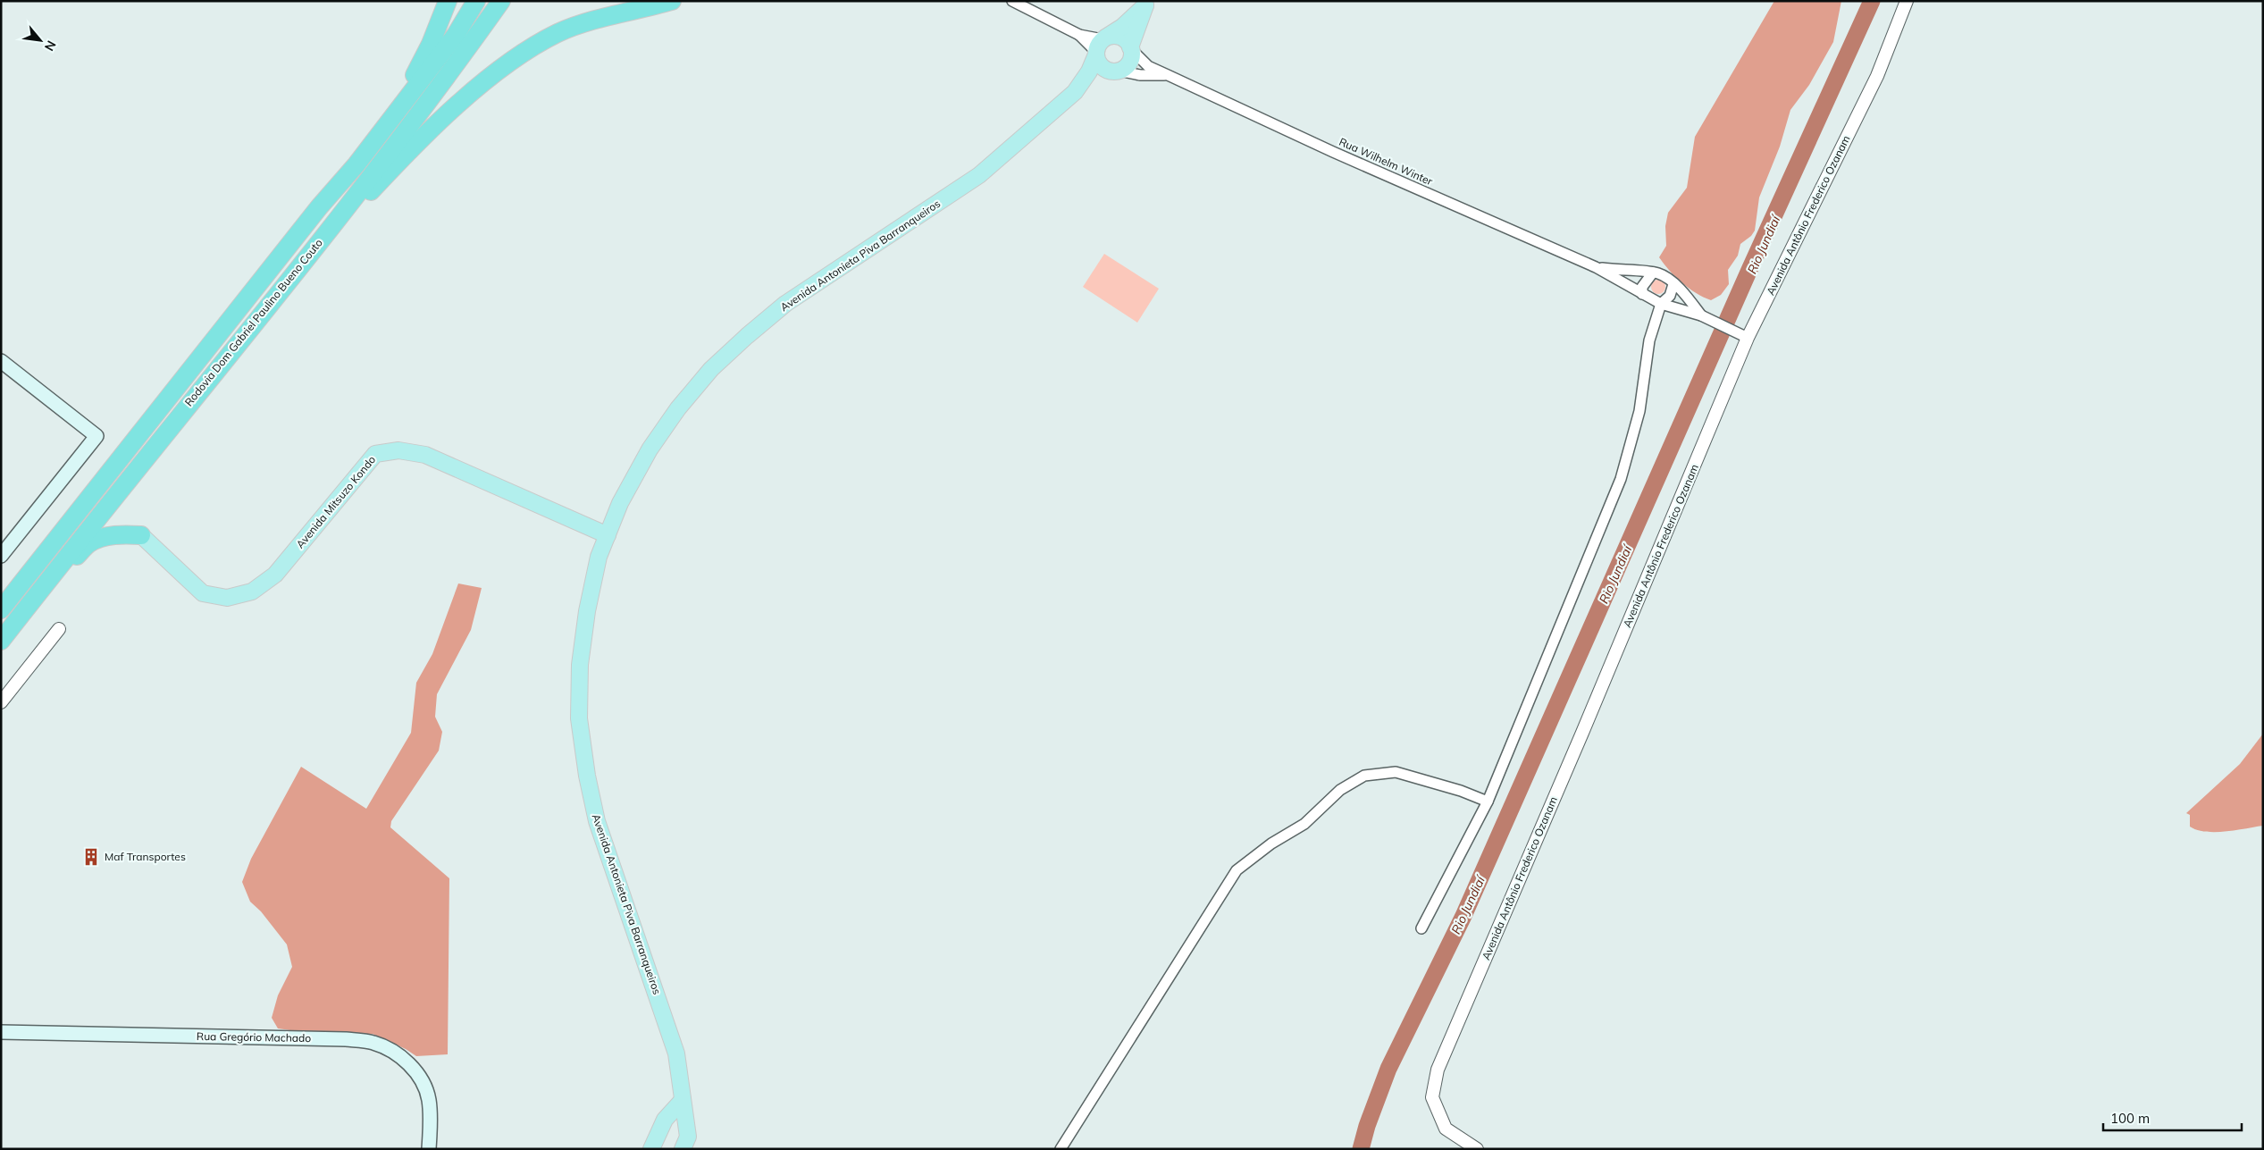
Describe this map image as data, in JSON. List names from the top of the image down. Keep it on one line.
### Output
{"streets":{"highway":["Rodovia Dom Gabriel Paulino Bueno Couto"],"main road":["Avenida Antonieta Piva Barranqueiros","Avenida Mitsuzo Kondo","Rua Gregório Machado"],"street":["Rua Wilhelm Winter","Avenida Antônio Frederico Ozanam"]},"crossings":[["Avenida Antonieta Piva Barranqueiros","Avenida Mitsuzo Kondo"]],"water":["Rio Jundiaí"],"places":{"building":["Maf Transportes"]},"scale_bar":"100 m","north":"bottom right"}
